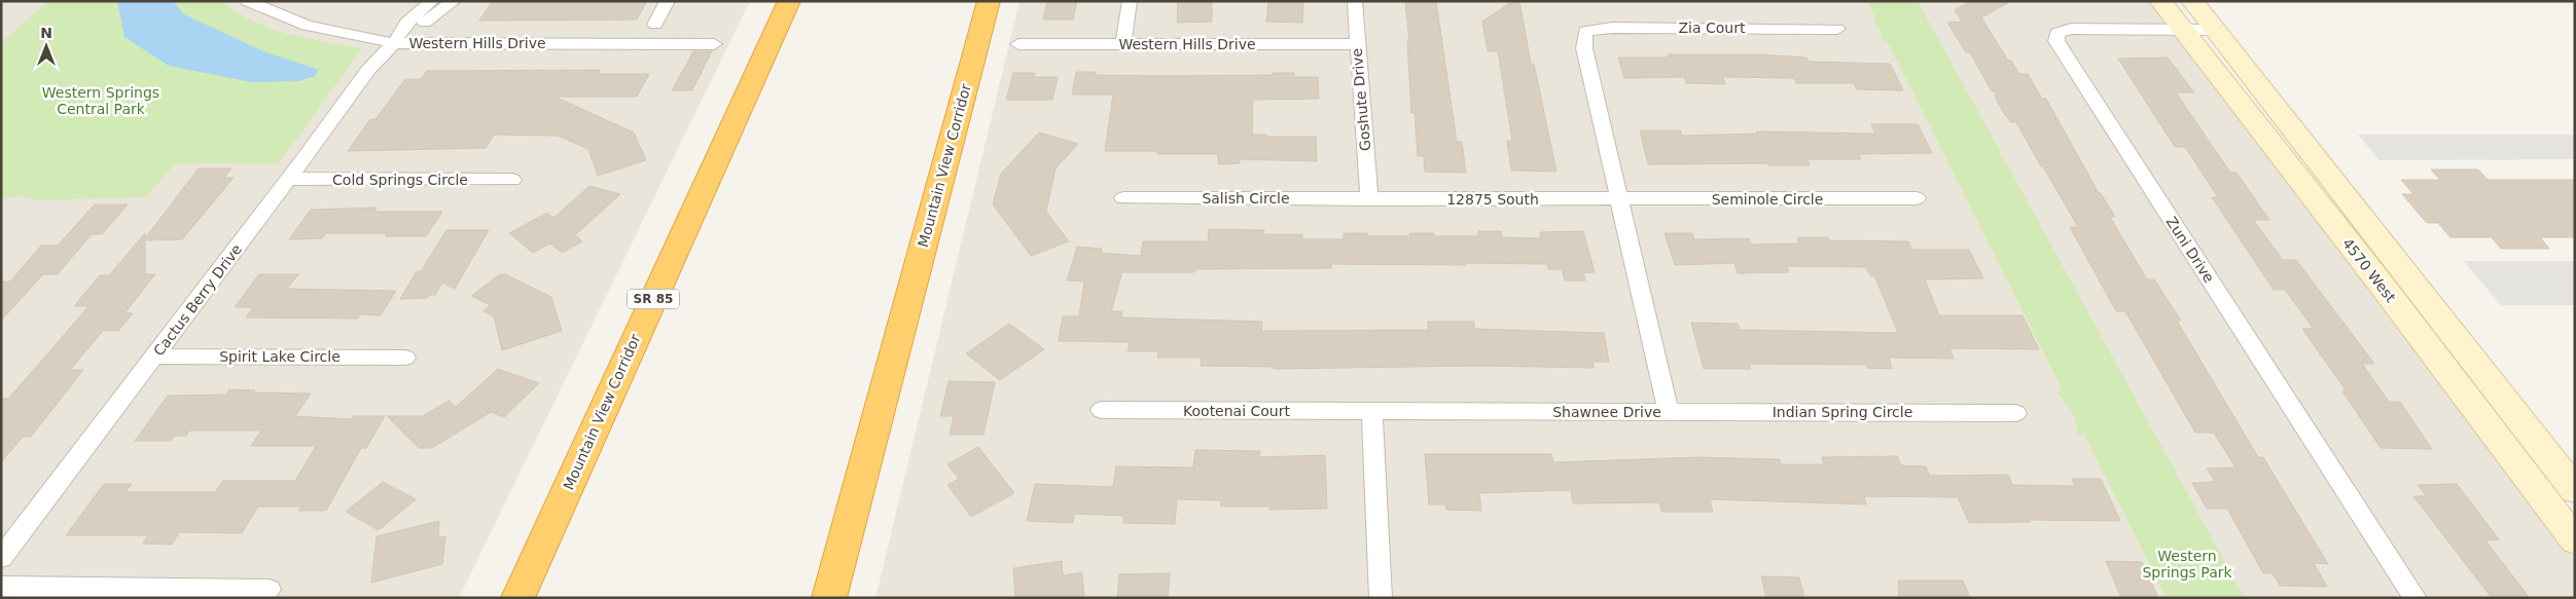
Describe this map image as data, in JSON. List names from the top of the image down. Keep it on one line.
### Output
{"streets":{"highway":["Mountain View Corridor","SR 85"],"main road":["4570 West"],"street":["Zia Court","Western Hills Drive","Goshute Drive","Cold Springs Circle","Salish Circle","12875 South","Seminole Circle","Zuni Drive","Cactus Berry Drive","Spirit Lake Circle","Kootenai Court","Shawnee Drive","Indian Spring Circle"]},"crossings":[["Zia Court","Shawnee Drive"],["Western Hills Drive","Goshute Drive"],["Western Hills Drive","Cactus Berry Drive"],["Goshute Drive","Salish Circle"],["Goshute Drive","12875 South"],["Cold Springs Circle","Cactus Berry Drive"],["Salish Circle","12875 South"],["12875 South","Seminole Circle"],["12875 South","Shawnee Drive"],["Seminole Circle","Shawnee Drive"],["Zuni Drive","4570 West"],["Cactus Berry Drive","Spirit Lake Circle"],["Kootenai Court","Shawnee Drive"],["Shawnee Drive","Indian Spring Circle"]],"parks":["Western Springs Central Park","Western Springs Park"],"north":"top"}
